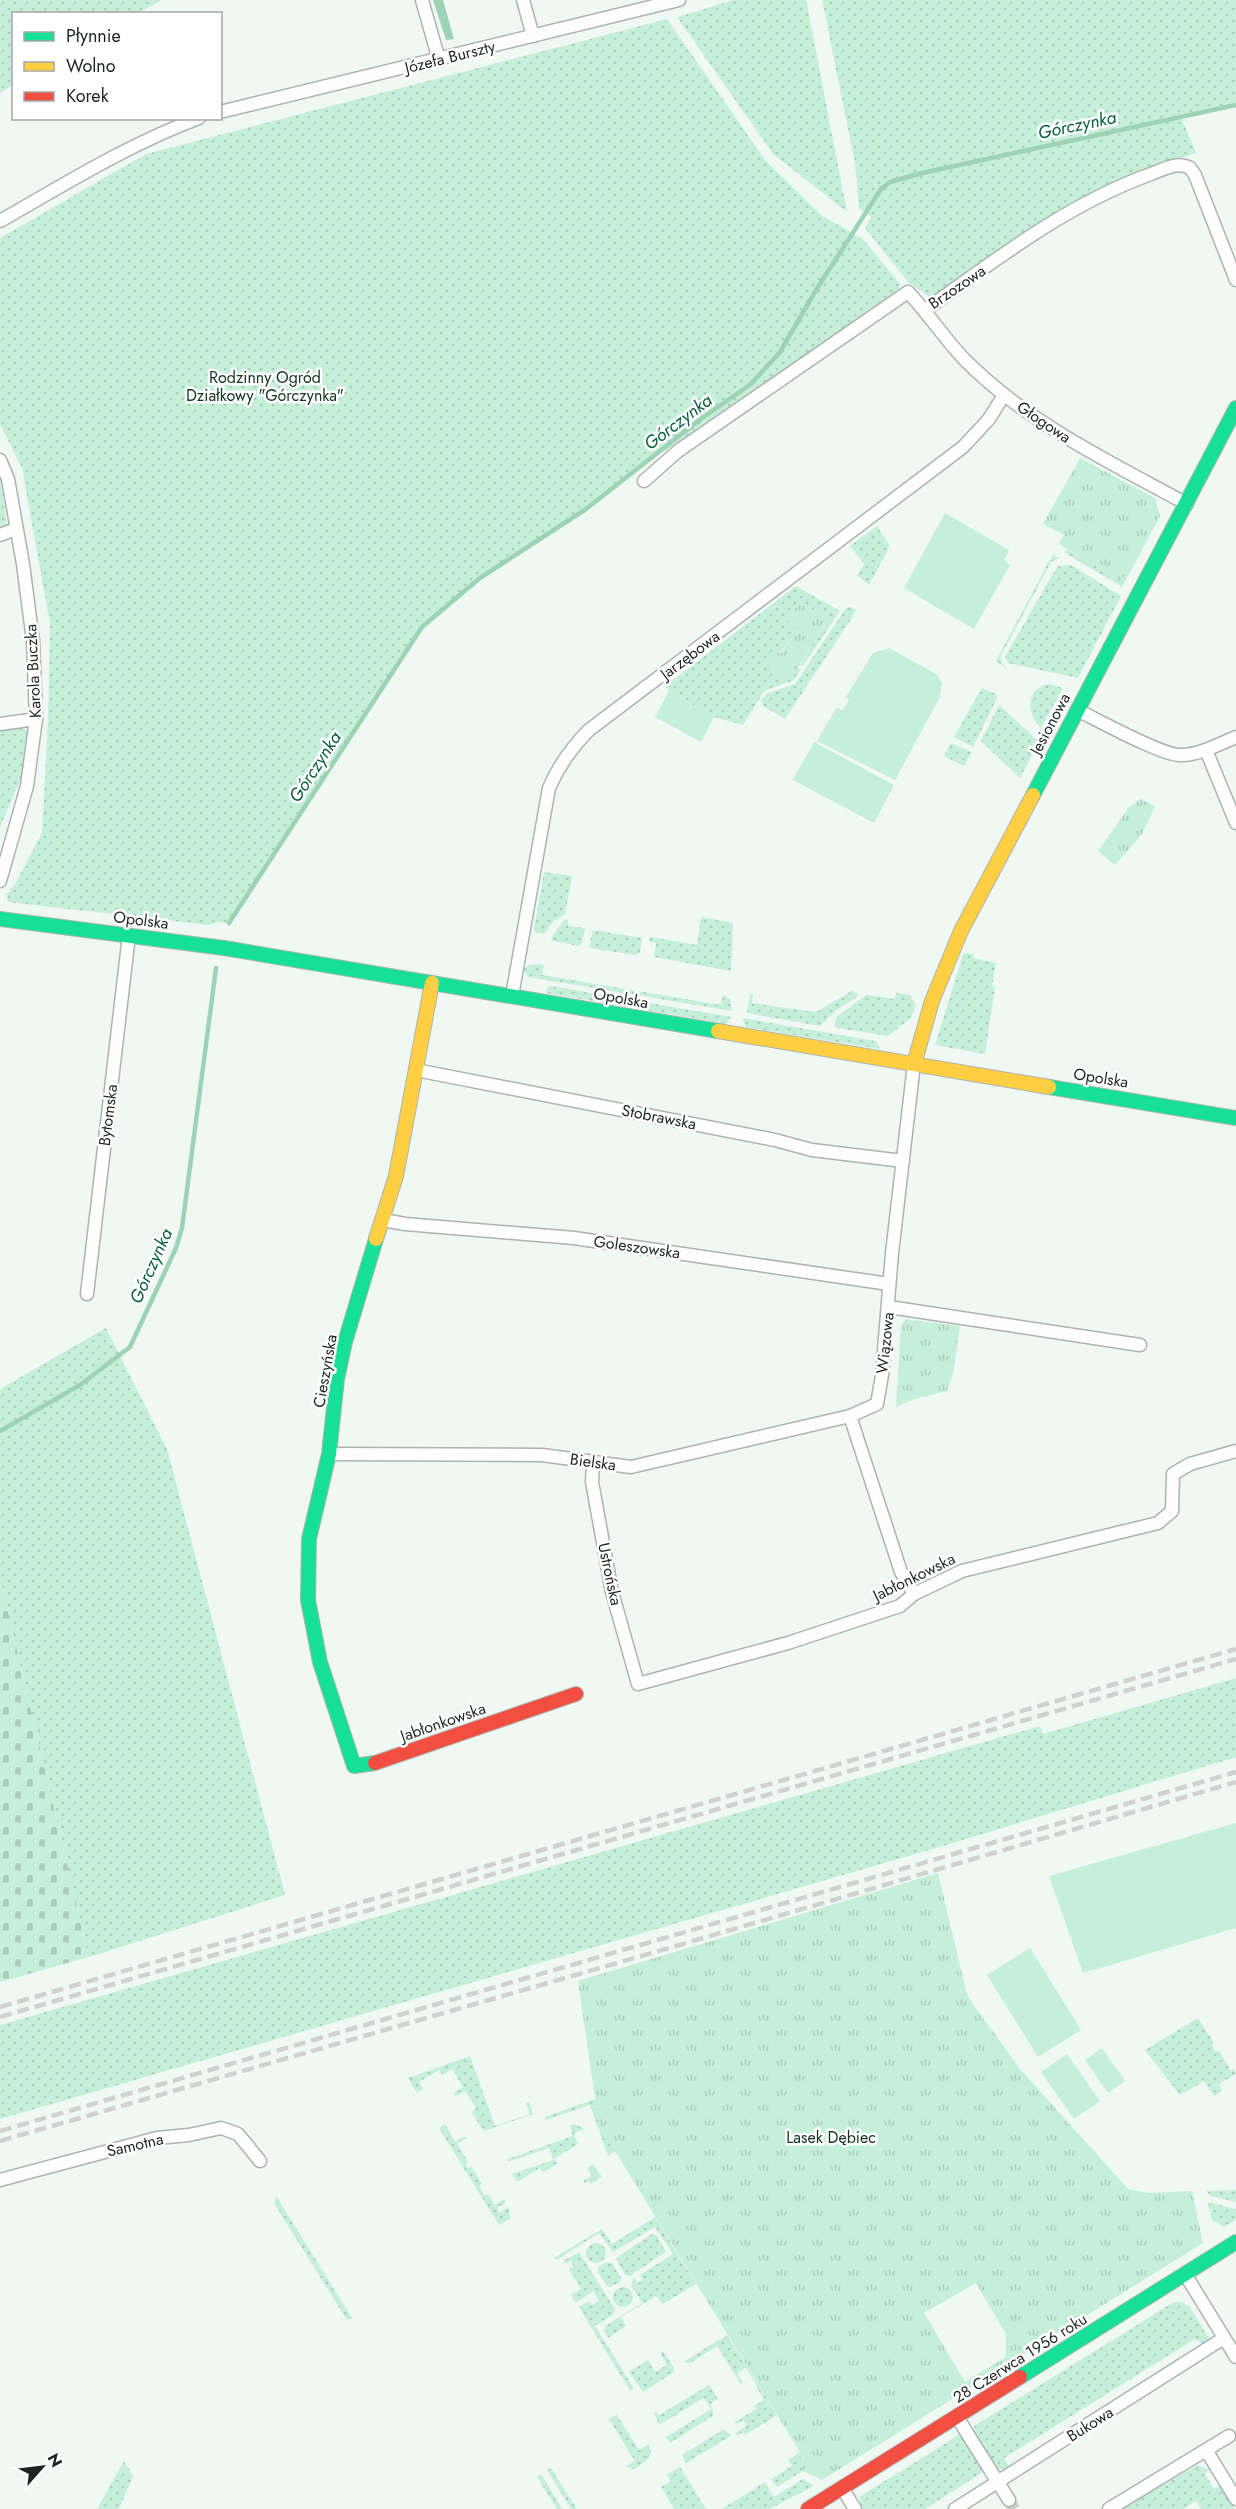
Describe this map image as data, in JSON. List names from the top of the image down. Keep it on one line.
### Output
{"streets":{"street":["Józefa Burszty","Brzozowa","Głogowa","Jarzębowa","Karola Buczka","Jesionowa","Opolska","Bytomska","Stobrawska","Goleszowska","Wiązowa","Cieszyńska","Bielska","Ustrońska","Jabłonkowska","Samotna","28 Czerwca 1956 roku","Bukowa"]},"crossings":[["Brzozowa","Głogowa"],["Głogowa","Jarzębowa"],["Głogowa","Jesionowa"],["Jarzębowa","Opolska"],["Jesionowa","Opolska"],["Jesionowa","Wiązowa"],["Opolska","Bytomska"],["Opolska","Wiązowa"],["Opolska","Cieszyńska"],["Stobrawska","Wiązowa"],["Stobrawska","Cieszyńska"],["Goleszowska","Wiązowa"],["Goleszowska","Cieszyńska"],["Wiązowa","Bielska"],["Cieszyńska","Bielska"],["Cieszyńska","Jabłonkowska"],["Bielska","Ustrońska"],["Ustrońska","Jabłonkowska"]],"water":["Górczynka"],"parks":["Rodzinny Ogród Działkowy \"Górczynka\"","Lasek Dębiec"],"legend":["Płynnie","Wolno","Korek"],"north":"top right"}
